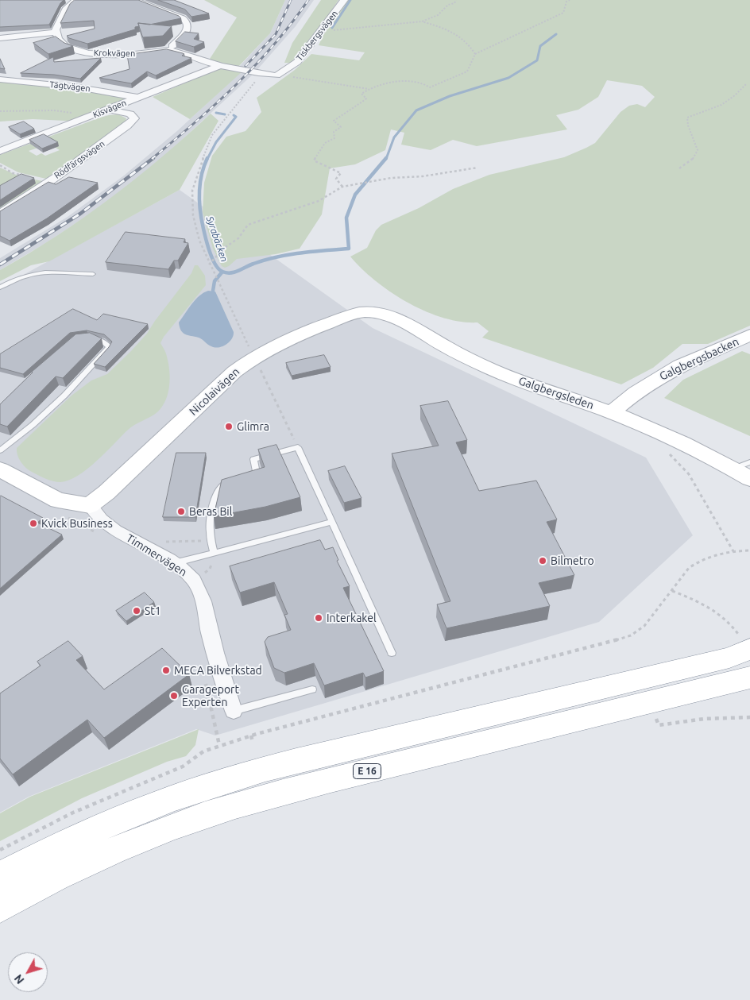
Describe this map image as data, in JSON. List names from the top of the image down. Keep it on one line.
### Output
{"streets":{"highway":["E 16"],"street":["Tiskbergsvägen","Krokvägen","Tägtvägen","Kisvägen","Rödfärgsvägen","Galgbergsbacken","Nicolaivägen","Galgbergsleden","Timmervägen"]},"crossings":[["Krokvägen","Kisvägen"],["Tägtvägen","Kisvägen"],["Kisvägen","Rödfärgsvägen"],["Galgbergsbacken","Galgbergsleden"],["Nicolaivägen","Galgbergsleden"],["Nicolaivägen","Timmervägen"]],"water":["Syrabäcken"],"places":["Glimra","Beras Bil","Kvick Business","Bilmetro","St1","Interkakel","MECA Bilverkstad","Garageport Experten"],"north":"bottom left"}
